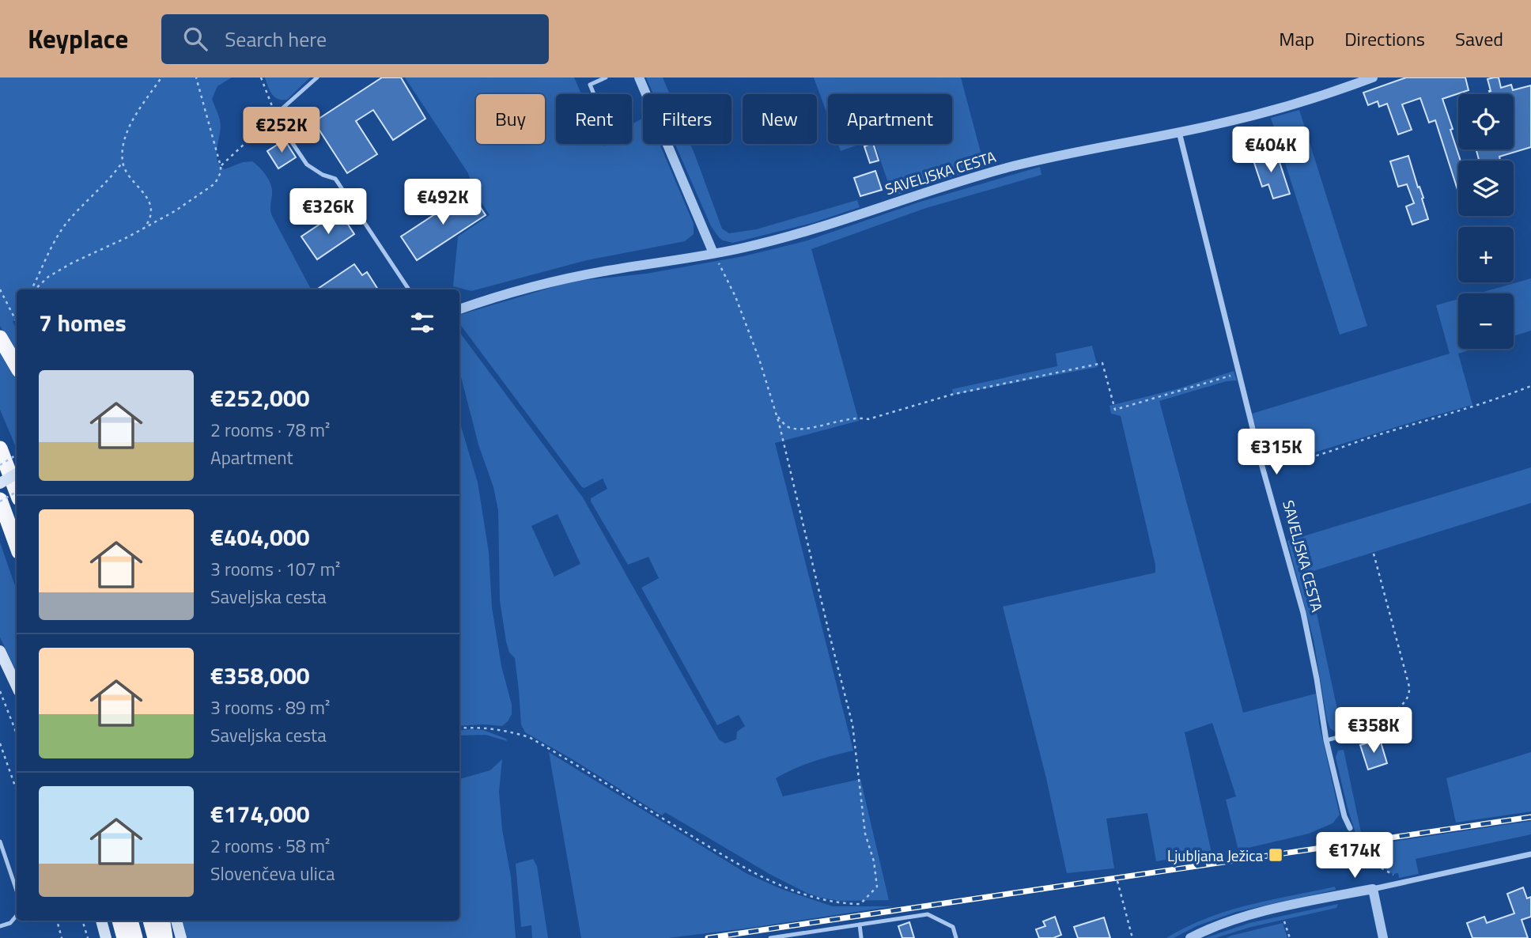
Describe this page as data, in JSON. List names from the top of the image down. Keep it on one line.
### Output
{"streets":{"street":["SAVELJSKA CESTA"]},"places":{"transit":["Ljubljana Ježica"]},"page":{"header":"Keyplace","search":"Search here","nav":["Map","Directions","Saved"],"map_buttons":["+","−"],"chip":["Buy","Rent","Filters","New","Apartment"],"price":["€252K","€404K","€492K","€326K","€315K","€358K","€174K"],"heading":"7 homes","list":[{"name":"€252,000","note":"2 rooms · 78 m² · Apartment"},{"name":"€404,000","note":"3 rooms · 107 m² · Saveljska cesta"},{"name":"€358,000","note":"3 rooms · 89 m² · Saveljska cesta"},{"name":"€174,000","note":"2 rooms · 58 m² · Slovenčeva ulica"}]}}
